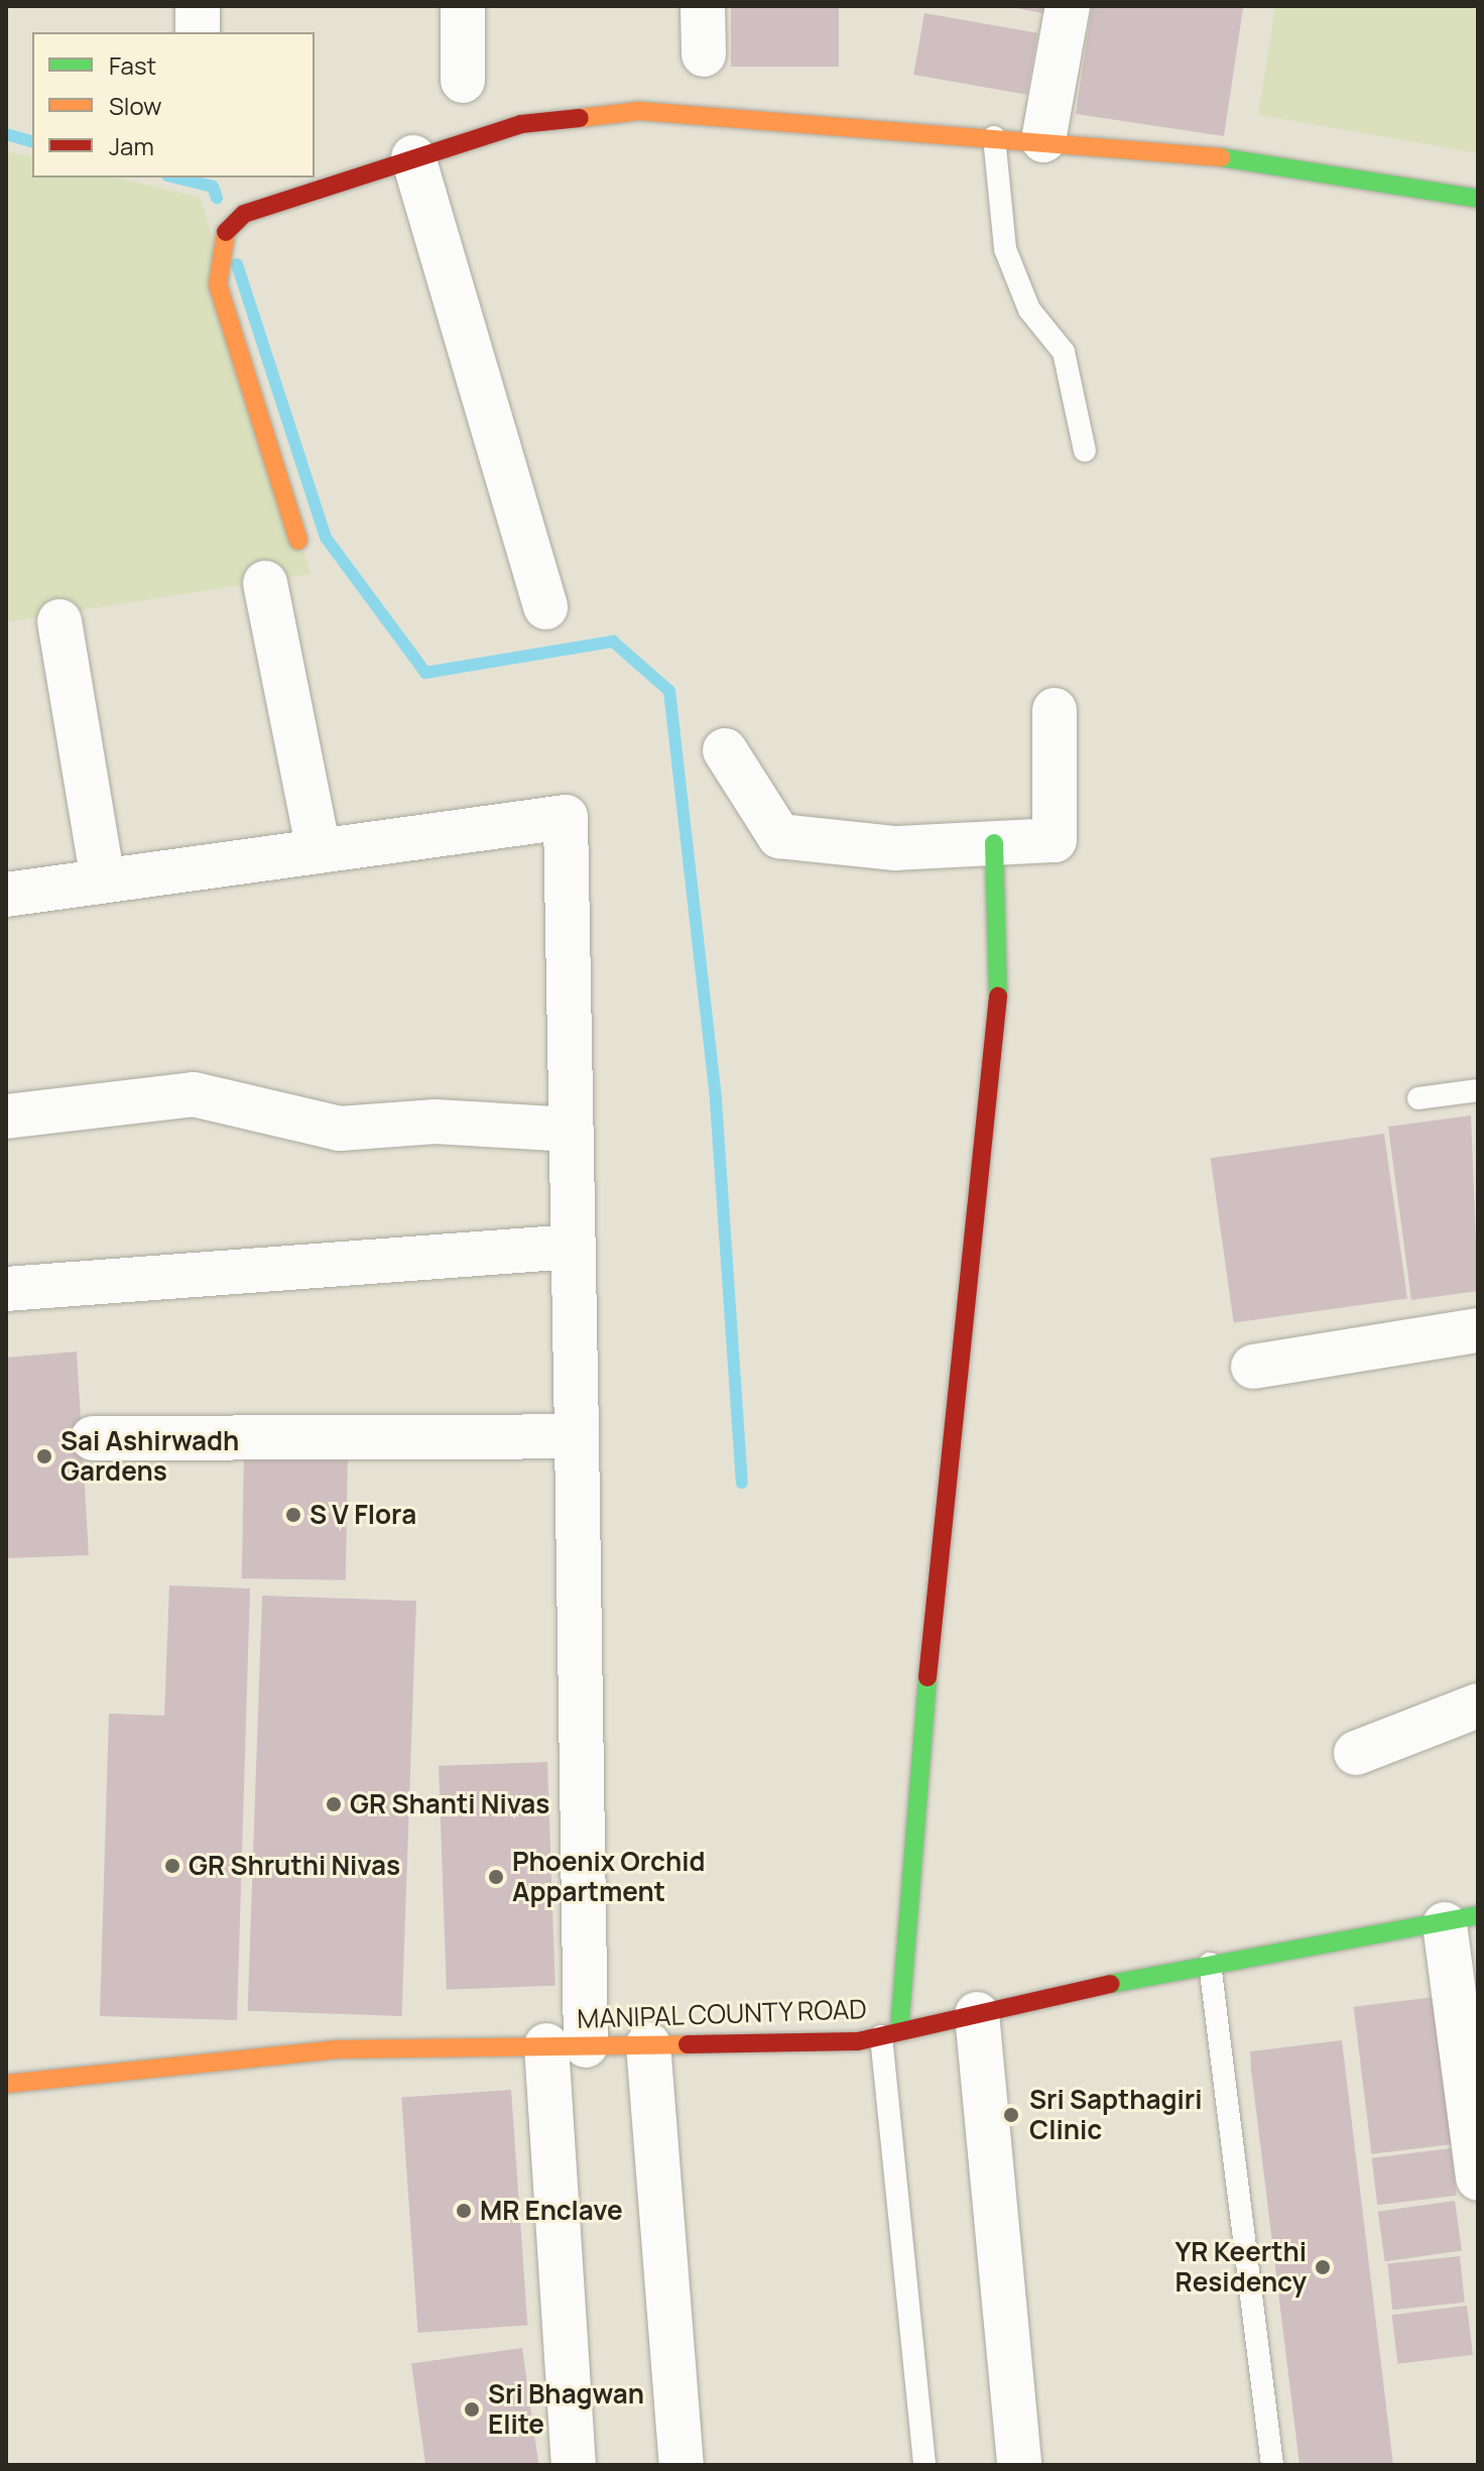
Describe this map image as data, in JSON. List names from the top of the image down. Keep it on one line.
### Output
{"streets":{"street":["MANIPAL COUNTY ROAD"]},"places":["Sai Ashirwadh Gardens","S V Flora","GR Shanti Nivas","GR Shruthi Nivas","Phoenix Orchid Appartment","Sri Sapthagiri Clinic","MR Enclave","YR Keerthi Residency","Sri Bhagwan Elite"],"legend":["Fast","Slow","Jam"]}
